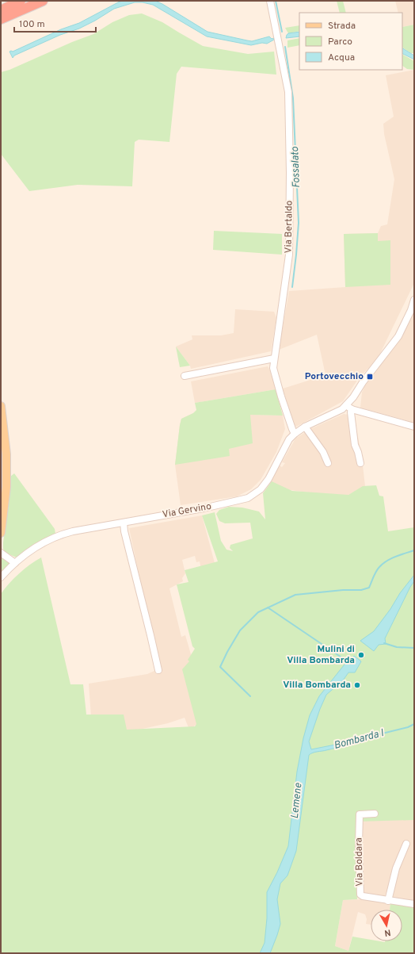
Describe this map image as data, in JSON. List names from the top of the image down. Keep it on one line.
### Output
{"streets":{"street":["Via Bertaldo","Via Gervino","Via Boldara"]},"crossings":[["Via Bertaldo","Via Gervino"]],"water":["Fossalato","Bombarda I","Lemene"],"places":{"transit":["Portovecchio"],"other":["Mulini di Villa Bombarda","Villa Bombarda"]},"legend":["Strada","Parco","Acqua"],"scale_bar":"100 m","north":"bottom"}
